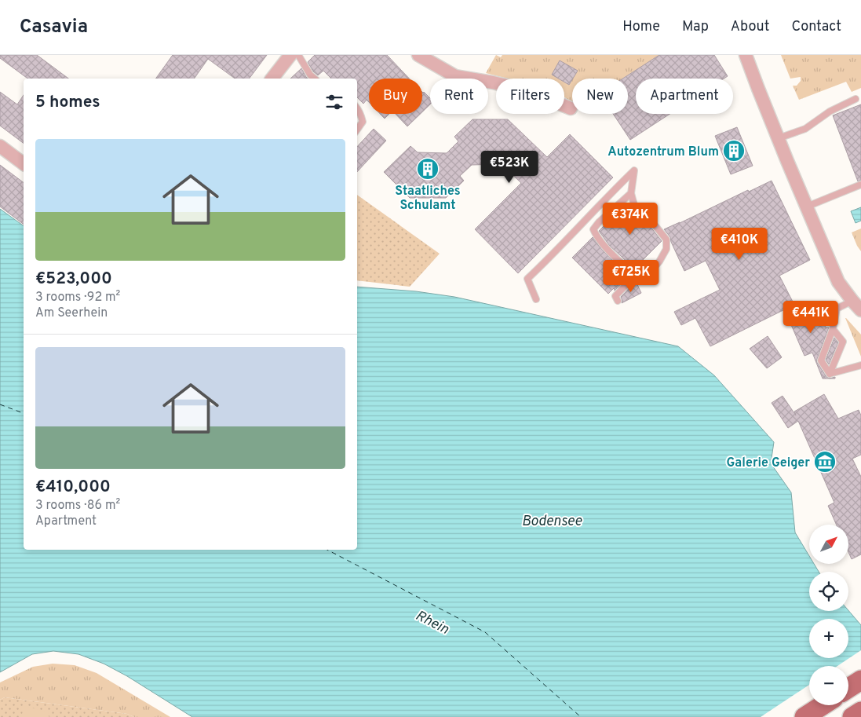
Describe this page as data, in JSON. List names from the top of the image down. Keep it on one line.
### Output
{"water":["Bodensee","Rhein"],"places":{"building":["Autozentrum Blum","Staatliches Schulamt"],"museum":["Galerie Geiger"]},"north":"top right","page":{"header":"Casavia","nav":["Home","Map","About","Contact"],"chip":["Buy","Rent","Filters","New","Apartment"],"heading":"5 homes","list":[{"name":"€523,000","note":"3 rooms · 92 m² · Am Seerhein"},{"name":"€410,000","note":"3 rooms · 86 m² · Apartment"}],"price":["€523K","€374K","€410K","€725K","€441K"],"map_buttons":["+","−"]}}
